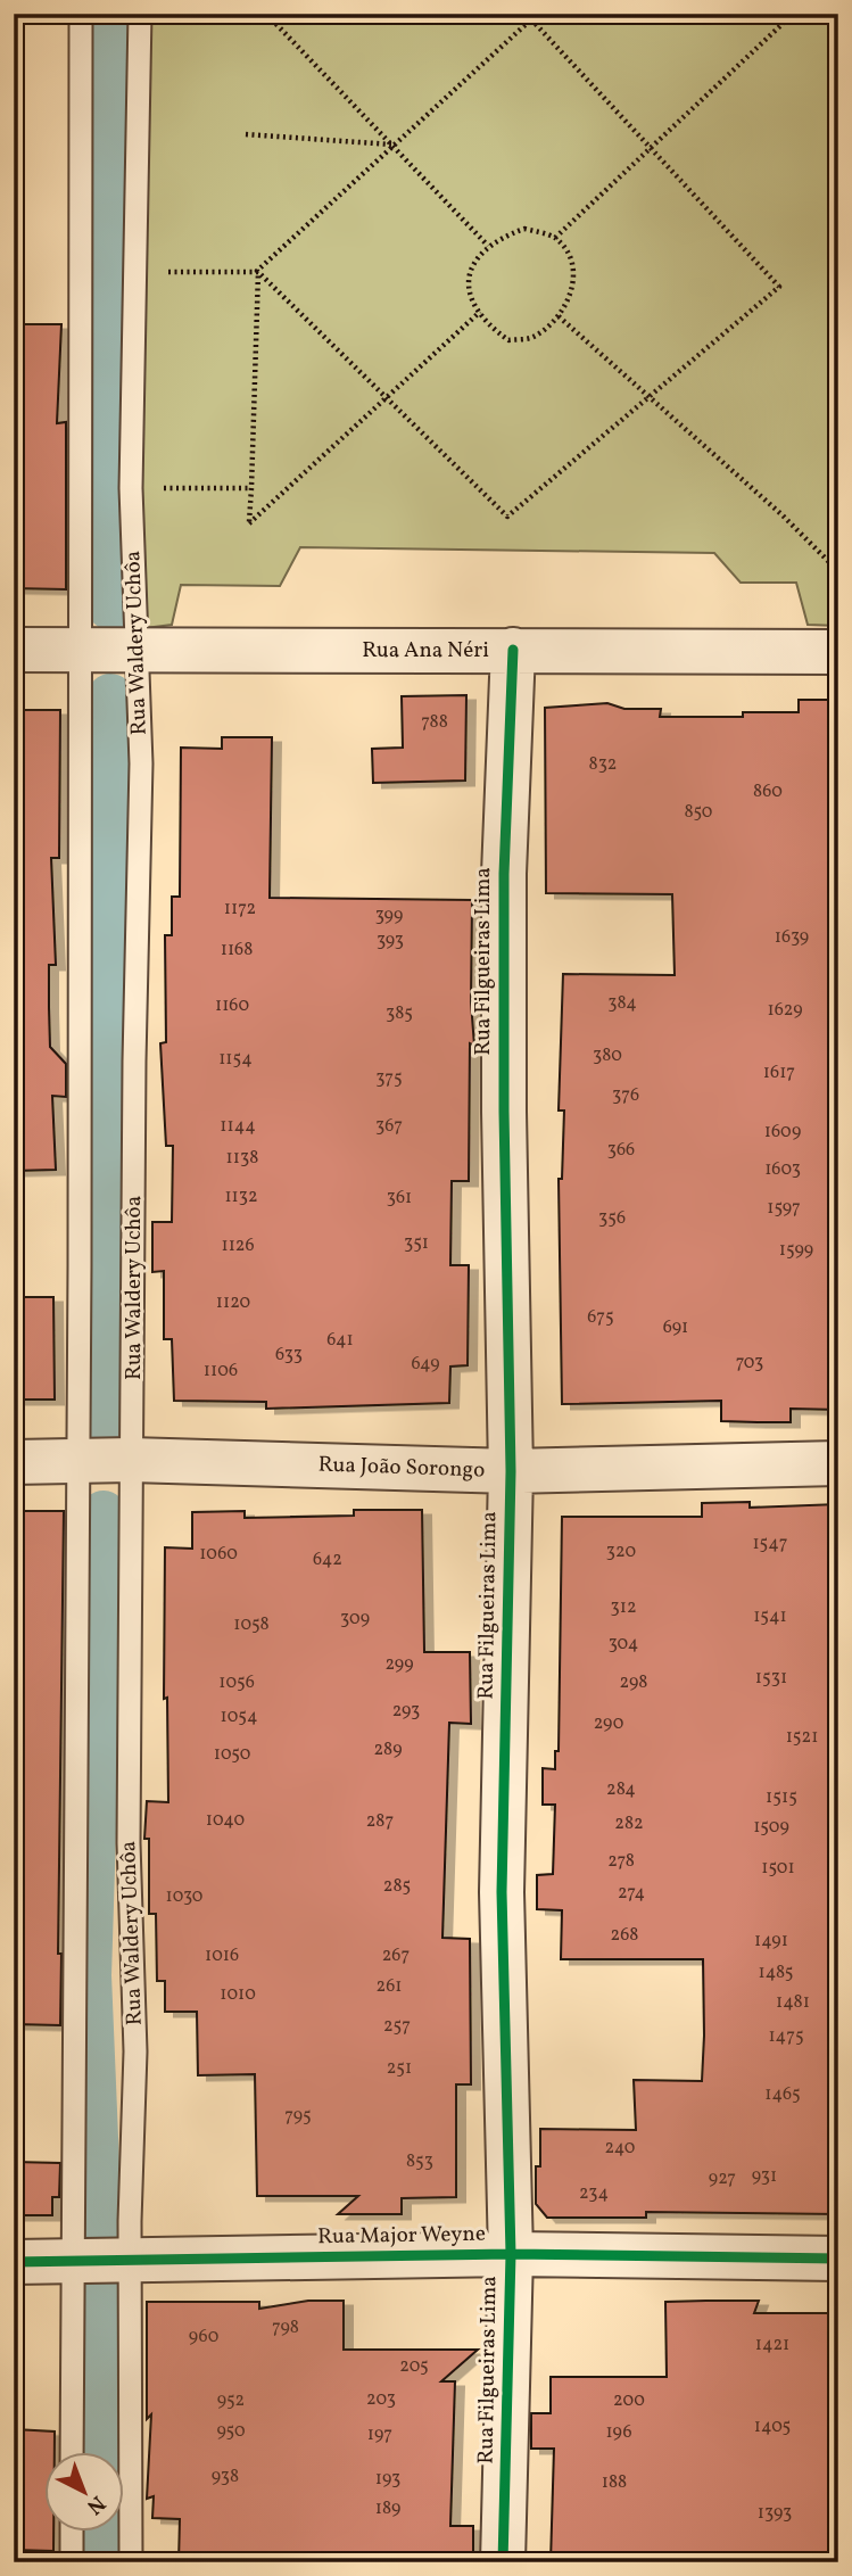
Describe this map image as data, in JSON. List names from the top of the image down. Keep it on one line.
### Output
{"streets":{"street":["Rua Ana Néri","Rua Filgueiras Lima","Rua João Sorongo","Rua Major Weyne"],"lane":["Rua Waldery Uchôa"]},"crossings":[["Rua Waldery Uchôa","Rua Ana Néri"],["Rua Waldery Uchôa","Rua João Sorongo"],["Rua Waldery Uchôa","Rua Major Weyne"],["Rua Ana Néri","Rua Filgueiras Lima"],["Rua Filgueiras Lima","Rua João Sorongo"],["Rua Filgueiras Lima","Rua Major Weyne"]],"house_numbers":["788","832","860","850","1172","399","1639","393","1168","384","1160","1629","385","380","1154","1617","375","376","1144","367","1609","366","1138","1603","1132","361","1597","356","351","1126","1599","1120","675","691","641","633","703","649","1106","1547","320","1060","642","312","1541","309","1058","304","299","1531","1056","298","293","1054","290","1521","289","1050","284","1515","1040","287","282","1509","278","1501","285","274","1030","268","1491","1016","267","1485","261","1010","1481","257","1475","251","1465","795","240","853","931","927","234","798","960","1421","205","203","952","200","1405","950","196","197","938","193","188","189","1393"],"north":"bottom right"}
